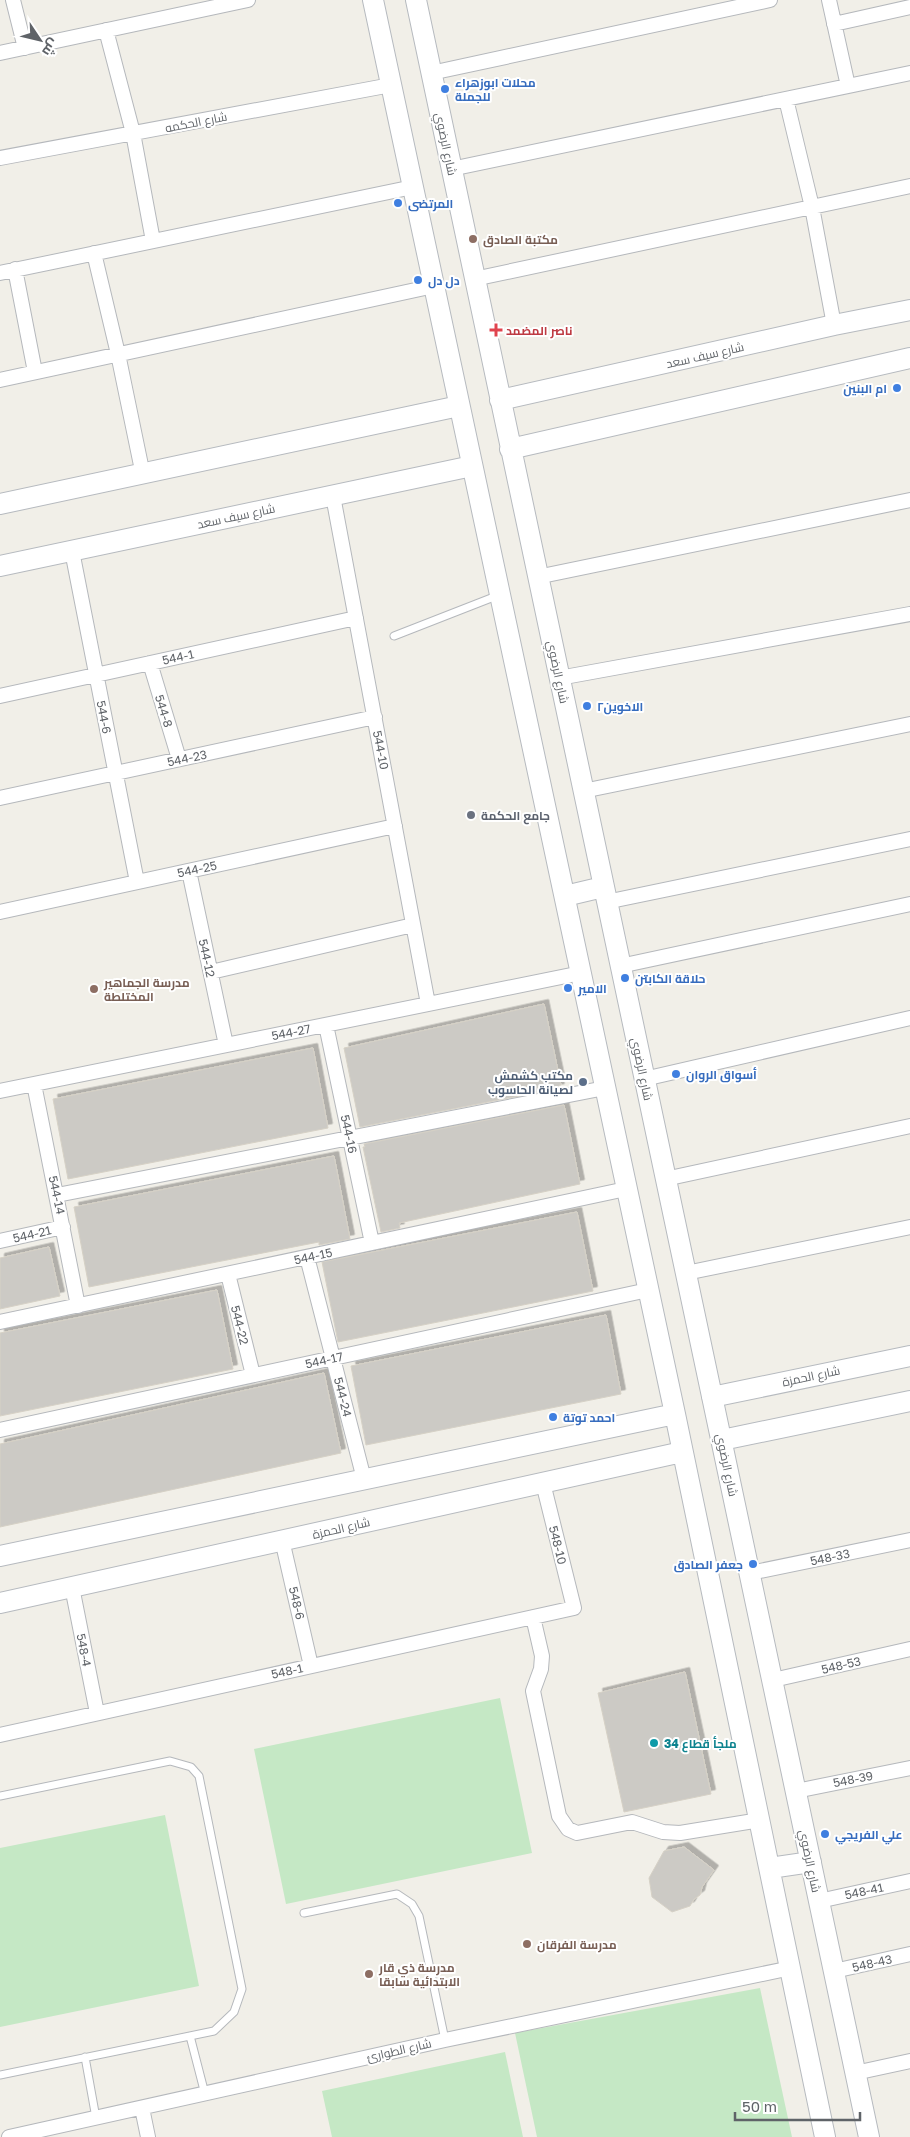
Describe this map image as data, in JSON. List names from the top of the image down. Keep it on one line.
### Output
{"streets":{"street":["شارع الحكمه","شارع الرضوي","شارع سيف سعد","544-1","544-8","544-6","544-10","544-23","544-25","544-12","544-27","544-16","544-14","544-21","544-15","544-22","544-17","شارع الحمزة","544-24","548-10","548-33","548-6","548-4","548-53","548-1","548-39","548-41","548-43","شارع الطوارئ"]},"crossings":[["شارع الرضوي","شارع سيف سعد"],["شارع الرضوي","شارع الحمزة"],["شارع الرضوي","548-33"],["شارع الرضوي","548-53"],["شارع الرضوي","548-39"],["شارع الرضوي","548-41"],["شارع الرضوي","548-43"],["شارع سيف سعد","544-6"],["شارع سيف سعد","544-10"],["544-1","544-8"],["544-1","544-6"],["544-1","544-10"],["544-8","544-23"],["544-6","544-23"],["544-6","544-25"],["544-10","544-23"],["544-10","544-25"],["544-10","544-27"],["544-25","544-12"],["544-12","544-27"],["544-27","544-16"],["544-27","544-14"],["544-16","544-15"],["544-14","544-21"],["544-14","544-15"],["544-15","544-22"],["544-15","544-24"],["544-22","544-17"],["544-17","544-24"],["شارع الحمزة","548-10"],["شارع الحمزة","548-6"],["شارع الحمزة","548-4"],["548-10","548-1"],["548-6","548-1"],["548-4","548-1"]],"places":{"other":["محلات ابوزهراء للجملة","المرتضى","مكتبة الصادق","دل دل","ام البنين","الاخوين٢","جامع الحكمة","حلاقة الكابتن","الامير","مدرسة الجماهير المختلطة","أسواق الروان","مكتب كشمش لصيانة الحاسوب","احمد توتة","جعفر الصادق","ملجأ قطاع 34","علي الفريجي","مدرسة الفرقان","مدرسة ذي قار الابتدائية سابقا"],"health":["ناصر المضمد"]},"scale_bar":"50 m","north":"bottom right"}
